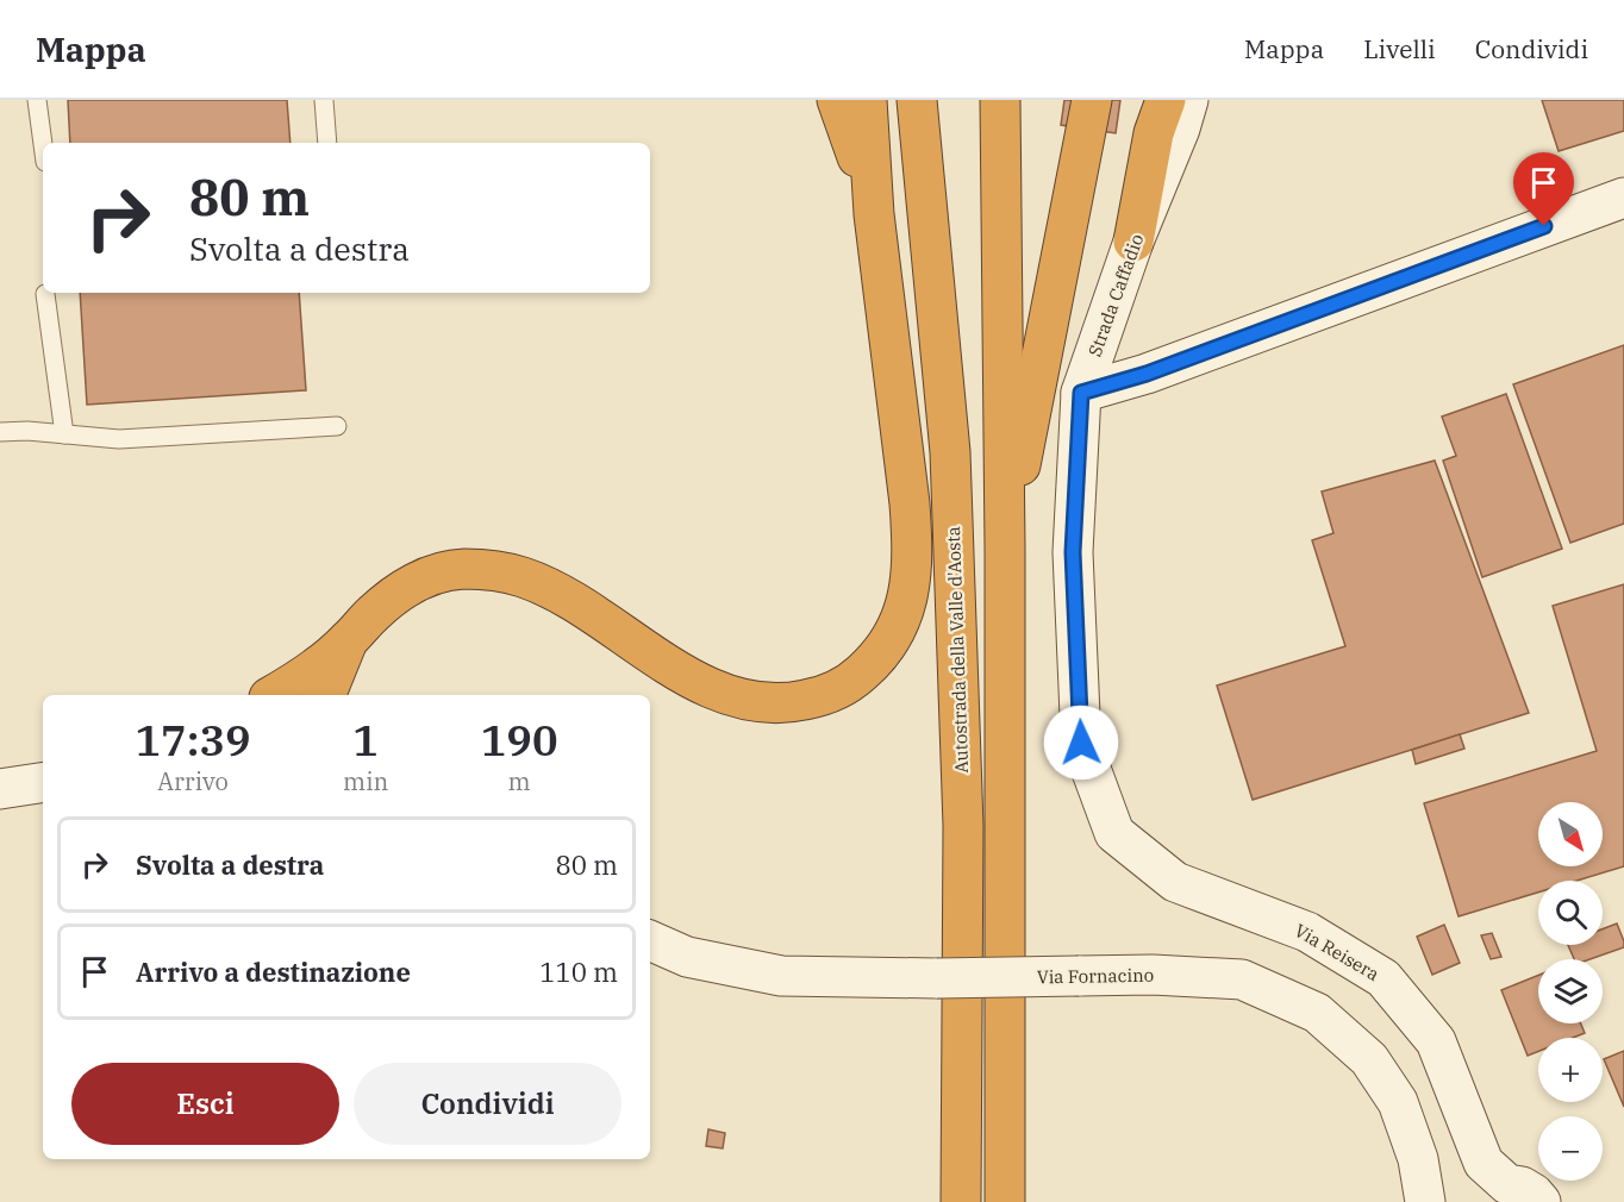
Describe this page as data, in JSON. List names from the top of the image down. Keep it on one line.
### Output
{"streets":{"highway":["Autostrada della Valle d'Aosta"],"street":["Strada Caffadio","Via Reisera","Via Fornacino"]},"crossings":[["Strada Caffadio","Via Reisera"]],"north":"bottom right","page":{"header":"Mappa","nav":["Mappa","Livelli","Condividi"],"turn":["80 m","Svolta a destra"],"eta":["17:39","Arrivo","1","min","190","m"],"map_buttons":["+","−"],"list":[{"name":"Svolta a destra","value":"80 m"},{"name":"Arrivo a destinazione","value":"110 m"}],"buttons":["Esci","Condividi"]}}
